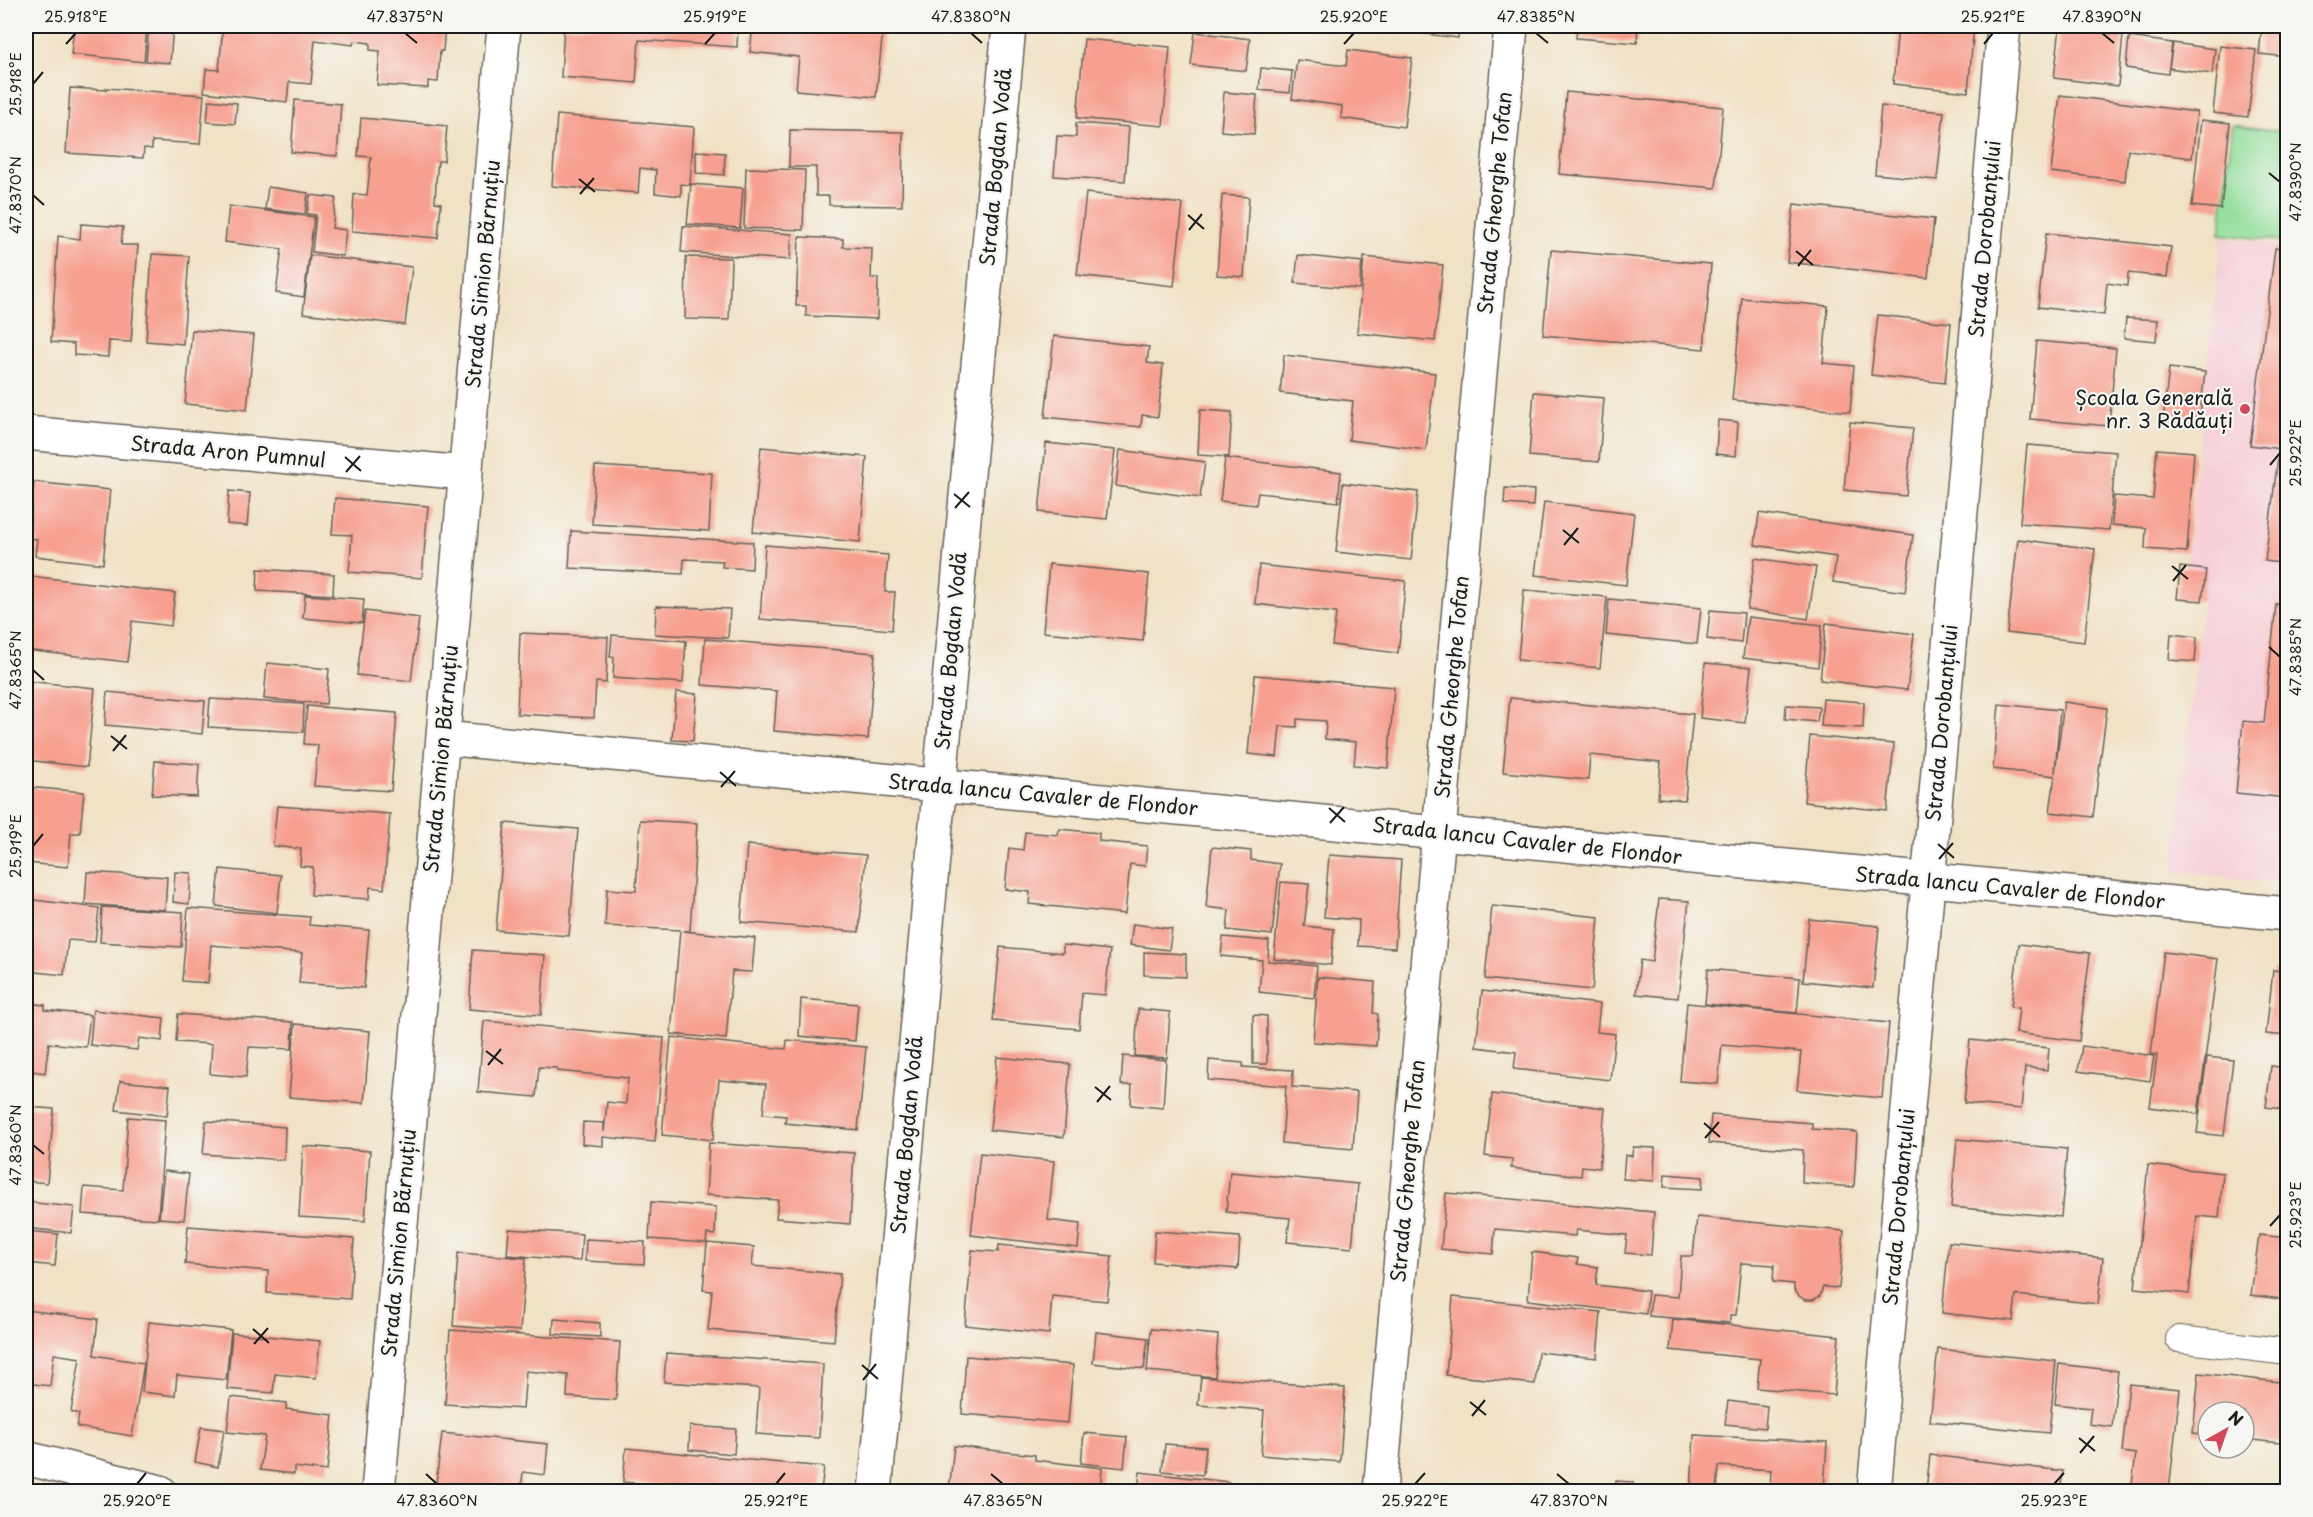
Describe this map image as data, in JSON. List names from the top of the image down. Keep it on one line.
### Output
{"streets":{"street":["Strada Bogdan Vodă","Strada Gheorghe Tofan","Strada Dorobanțului","Strada Simion Bărnuțiu","Strada Aron Pumnul","Strada Iancu Cavaler de Flondor"]},"crossings":[["Strada Bogdan Vodă","Strada Iancu Cavaler de Flondor"],["Strada Gheorghe Tofan","Strada Iancu Cavaler de Flondor"],["Strada Dorobanțului","Strada Iancu Cavaler de Flondor"],["Strada Simion Bărnuțiu","Strada Aron Pumnul"],["Strada Simion Bărnuțiu","Strada Iancu Cavaler de Flondor"]],"places":["Școala Generală nr. 3 Rădăuți"],"north":"top right","coordinates":["25.918°E","47.8375°N","25.919°E","47.8380°N","25.920°E","47.8385°N","25.921°E","47.8390°N","47.8370°N","25.922°E","47.8365°N","47.8360°N","25.923°E"]}
